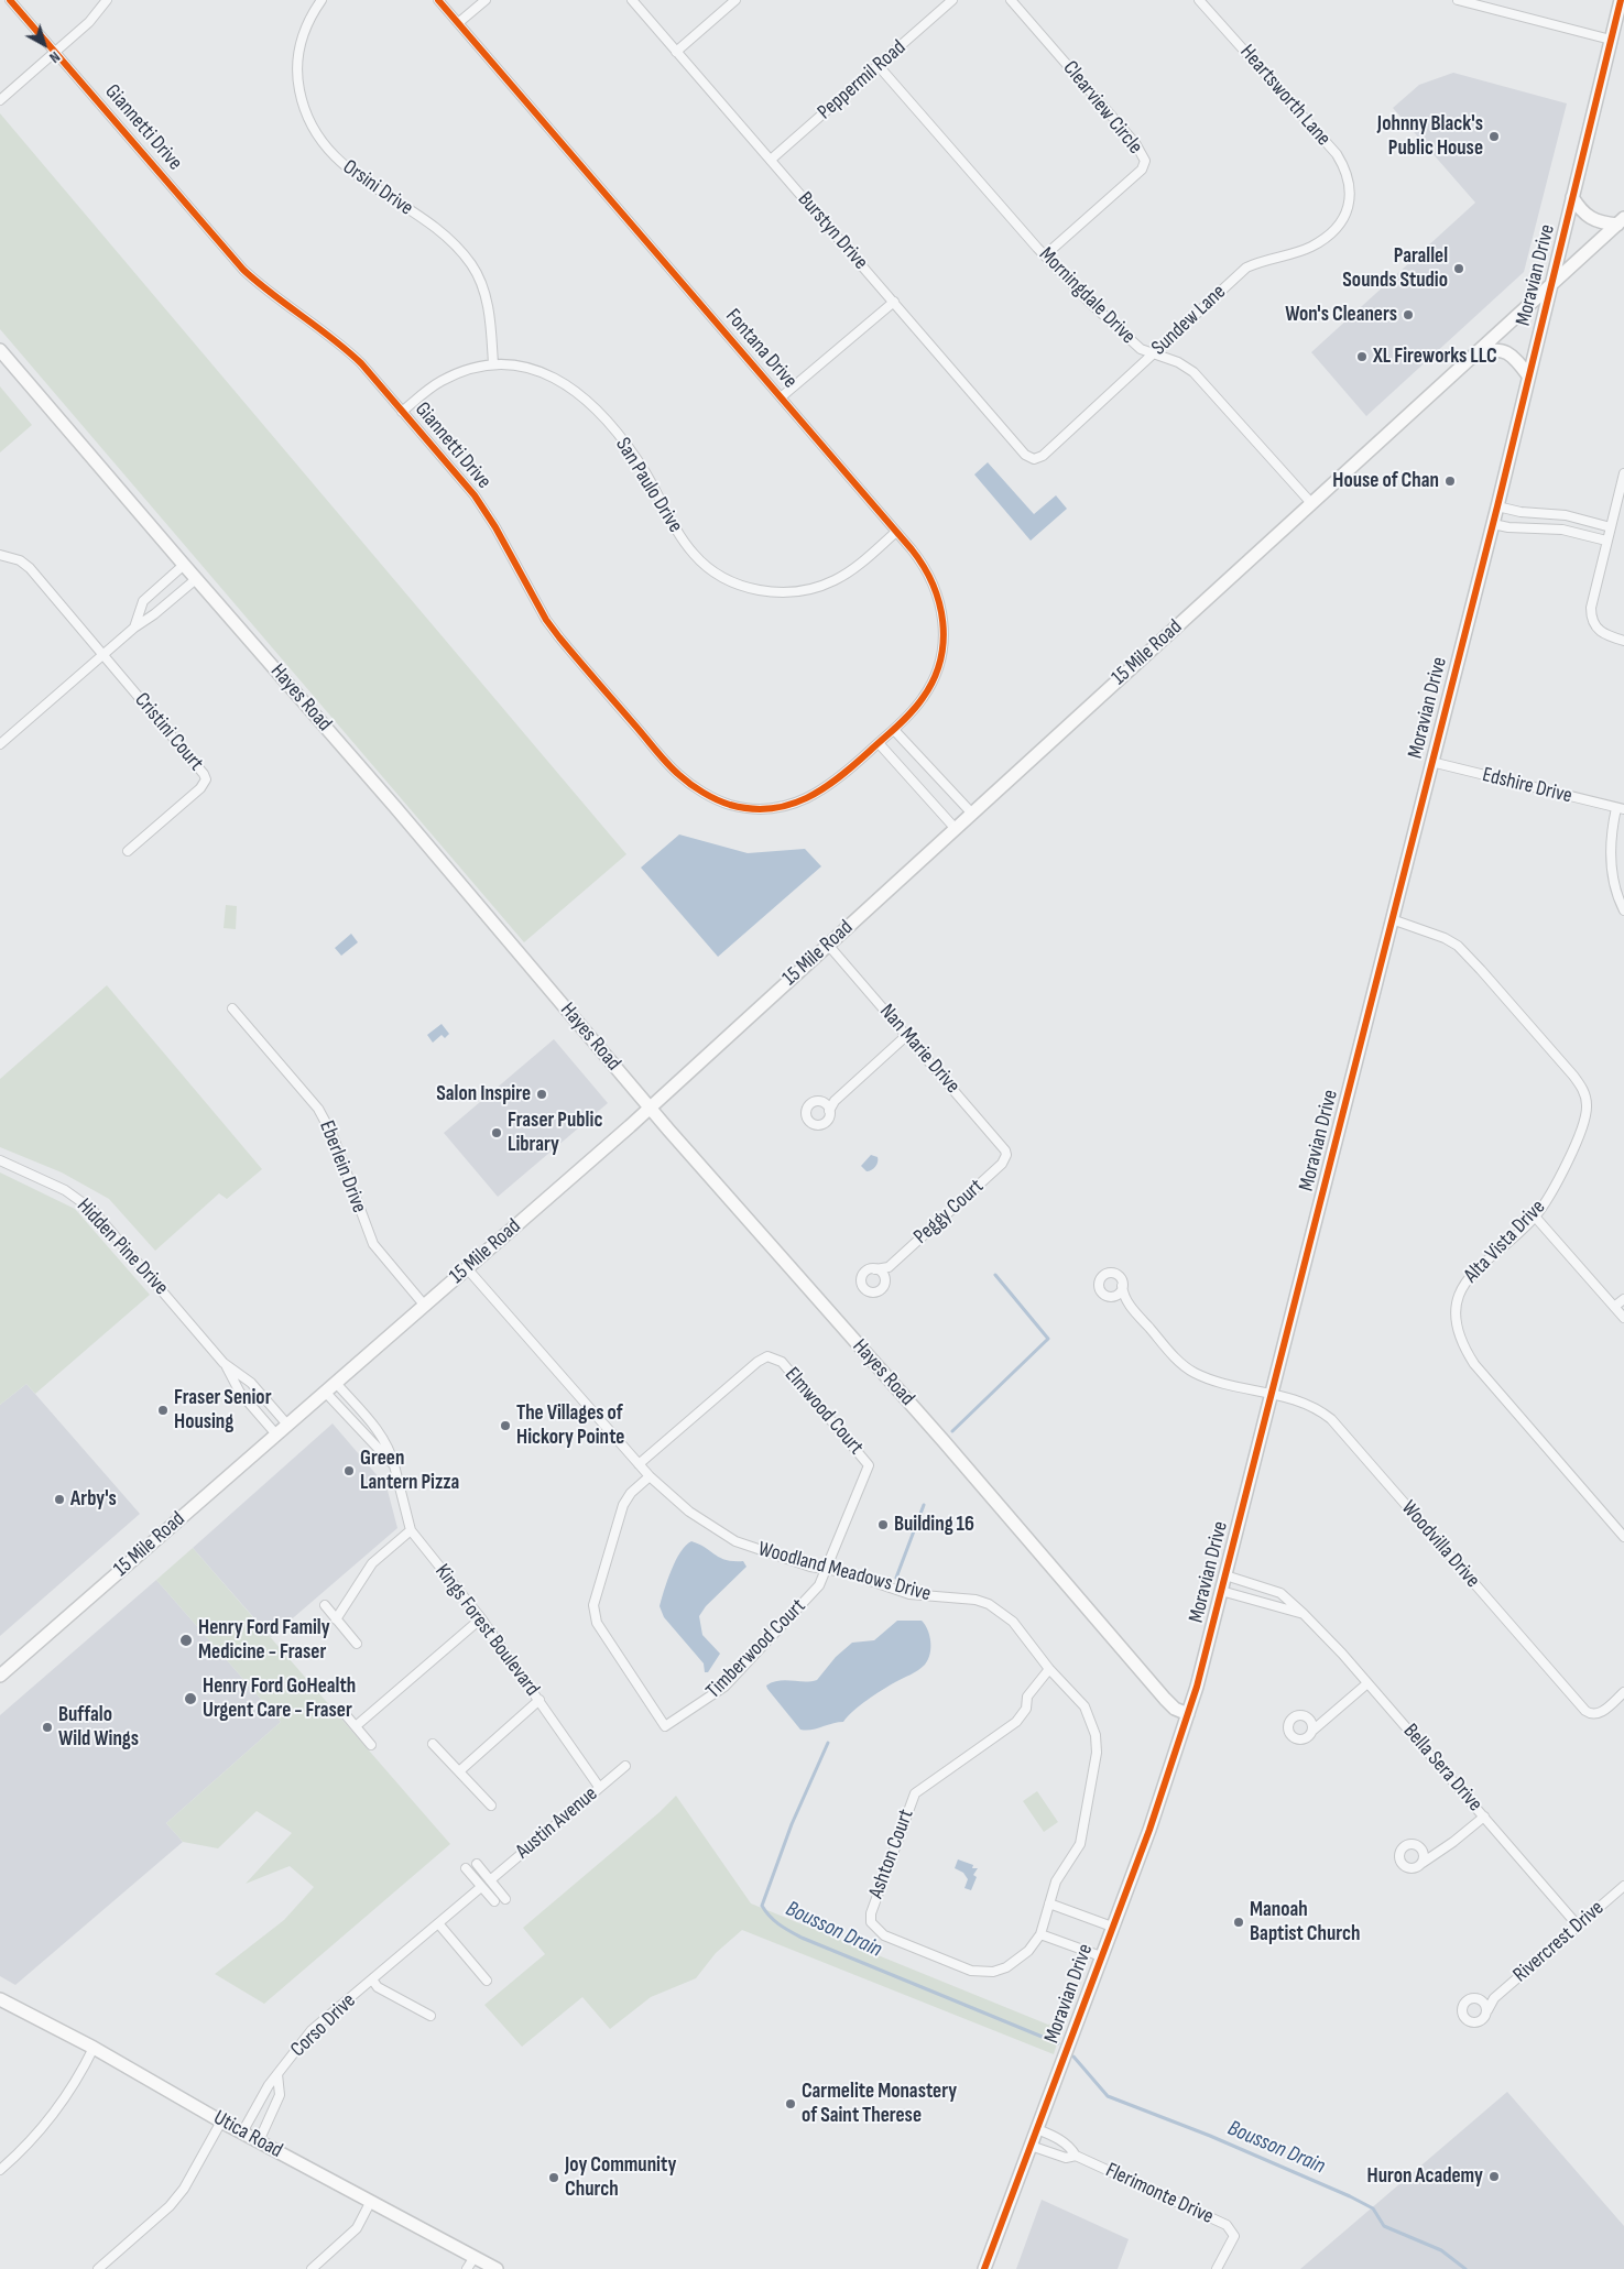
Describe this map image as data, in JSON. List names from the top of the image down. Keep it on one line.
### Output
{"streets":{"street":["Peppermil Road","Heartsworth Lane","Clearview Circle","Giannetti Drive","Orsini Drive","Burstyn Drive","Moravian Drive","Morningdale Drive","Sundew Lane","Fontana Drive","San Paulo Drive","15 Mile Road","Hayes Road","Cristini Court","Edshire Drive","Nan Marie Drive","Eberlein Drive","Peggy Court","Alta Vista Drive","Hidden Pine Drive","Elmwood Court","Woodvilla Drive","Woodland Meadows Drive","Kings Forest Boulevard","Timberwood Court","Bella Sera Drive","Austin Avenue","Ashton Court","Rivercrest Drive","Corso Drive","Utica Road","Flerimonte Drive"]},"crossings":[["Peppermil Road","Burstyn Drive"],["Peppermil Road","Morningdale Drive"],["Heartsworth Lane","Sundew Lane"],["Clearview Circle","Morningdale Drive"],["Giannetti Drive","Fontana Drive"],["Giannetti Drive","San Paulo Drive"],["Orsini Drive","San Paulo Drive"],["Burstyn Drive","Sundew Lane"],["Moravian Drive","15 Mile Road"],["Moravian Drive","Hayes Road"],["Moravian Drive","Edshire Drive"],["Moravian Drive","Alta Vista Drive"],["Moravian Drive","Woodvilla Drive"],["Moravian Drive","Bella Sera Drive"],["Moravian Drive","Flerimonte Drive"],["Morningdale Drive","Sundew Lane"],["Morningdale Drive","15 Mile Road"],["Fontana Drive","San Paulo Drive"],["15 Mile Road","Hayes Road"],["15 Mile Road","Nan Marie Drive"],["15 Mile Road","Eberlein Drive"],["15 Mile Road","Hidden Pine Drive"],["15 Mile Road","Woodland Meadows Drive"],["15 Mile Road","Kings Forest Boulevard"],["Nan Marie Drive","Peggy Court"],["Elmwood Court","Woodland Meadows Drive"],["Elmwood Court","Timberwood Court"],["Woodland Meadows Drive","Timberwood Court"],["Woodland Meadows Drive","Ashton Court"],["Kings Forest Boulevard","Austin Avenue"],["Bella Sera Drive","Rivercrest Drive"],["Corso Drive","Utica Road"]],"water":["Bousson Drain"],"places":["Johnny Black's Public House","Parallel Sounds Studio","Won's Cleaners","XL Fireworks LLC","House of Chan","Salon Inspire","Fraser Public Library","Fraser Senior Housing","The Villages of Hickory Pointe","Green Lantern Pizza","Arby's","Building 16","Henry Ford Family Medicine - Fraser","Henry Ford GoHealth Urgent Care - Fraser","Buffalo Wild Wings","Manoah Baptist Church","Carmelite Monastery of Saint Therese","Huron Academy","Joy Community Church"],"north":"bottom right"}
